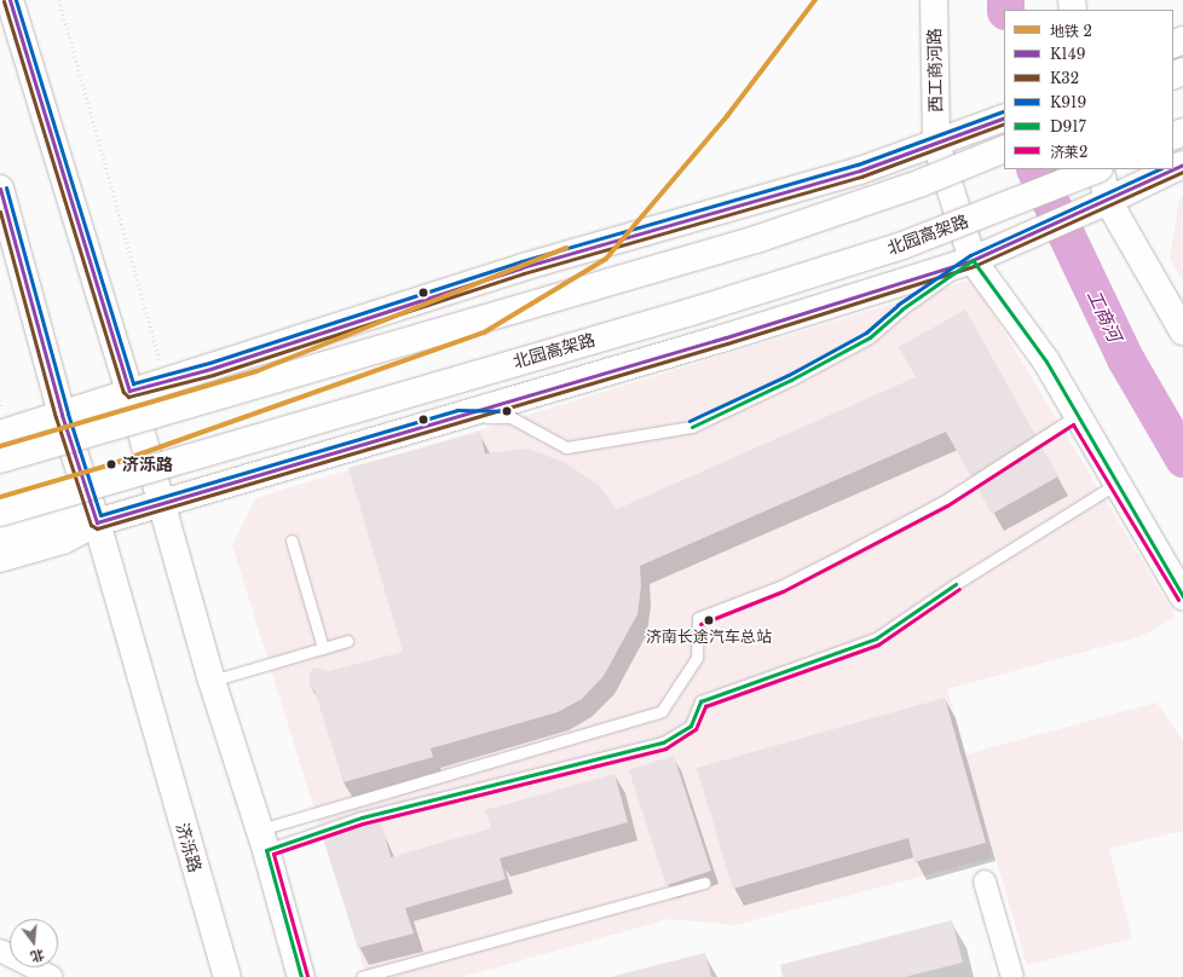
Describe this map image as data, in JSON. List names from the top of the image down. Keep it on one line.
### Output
{"streets":{"main road":["西工商河路","北园高架路","济泺路"]},"water":["工商河"],"places":["济泺路","济南长途汽车总站"],"lines":["metro line 2","transit line K149","transit line K919","transit line K32","transit line D917","transit line 济莱2"],"legend":["地铁 2","K149","K32","K919","D917","济莱2"],"north":"bottom"}
